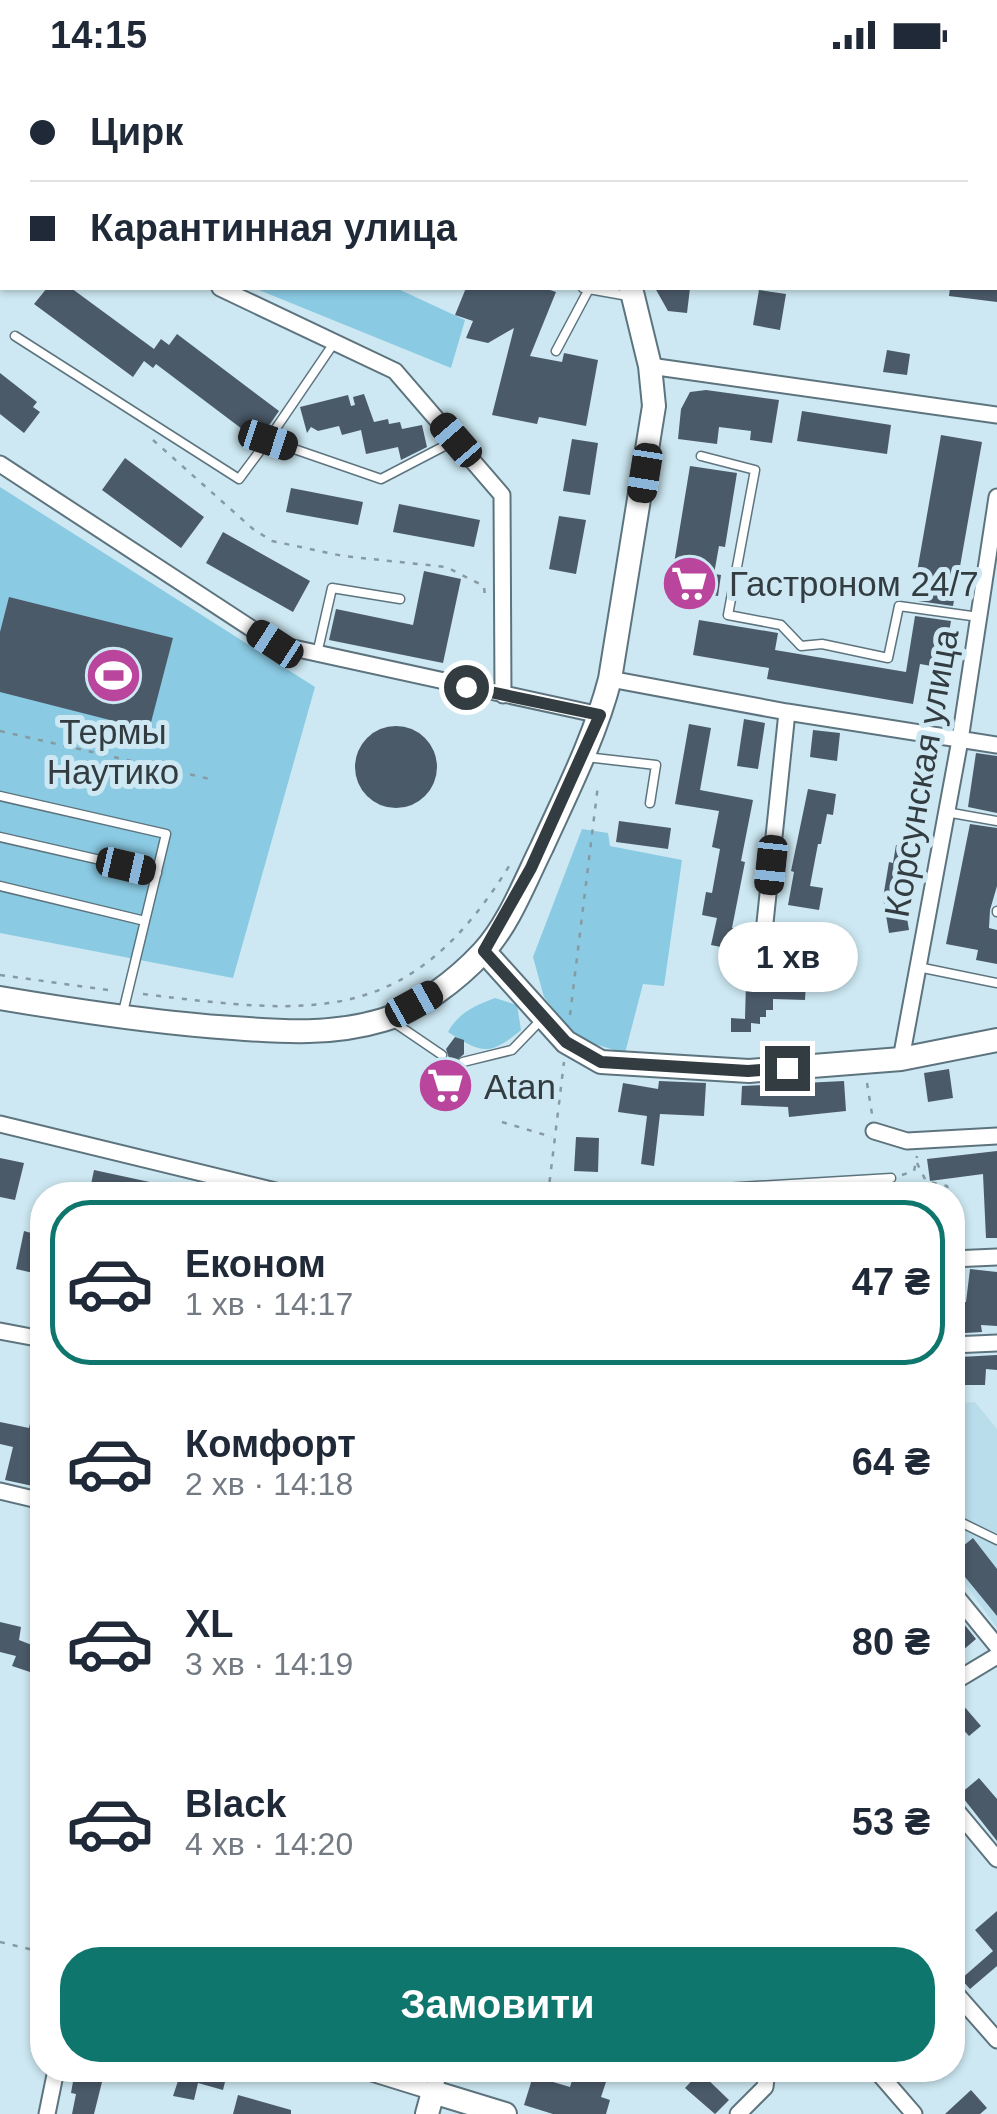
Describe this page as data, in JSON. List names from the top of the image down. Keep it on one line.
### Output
{"streets":{"street":["Корсунская улица"]},"places":{"supermarket":["Гастроном 24/7","Atan"],"sports":["Термы Наутико"]},"page":{"status":"14:15","banner":["Цирк","Карантинная улица"],"bubble":"1 хв","list":[{"name":"Економ","note":"1 хв · 14:17","value":"47 ₴"},{"name":"Комфорт","note":"2 хв · 14:18","value":"64 ₴"},{"name":"XL","note":"3 хв · 14:19","value":"80 ₴"},{"name":"Black","note":"4 хв · 14:20","value":"53 ₴"}],"buttons":"Замовити"}}
